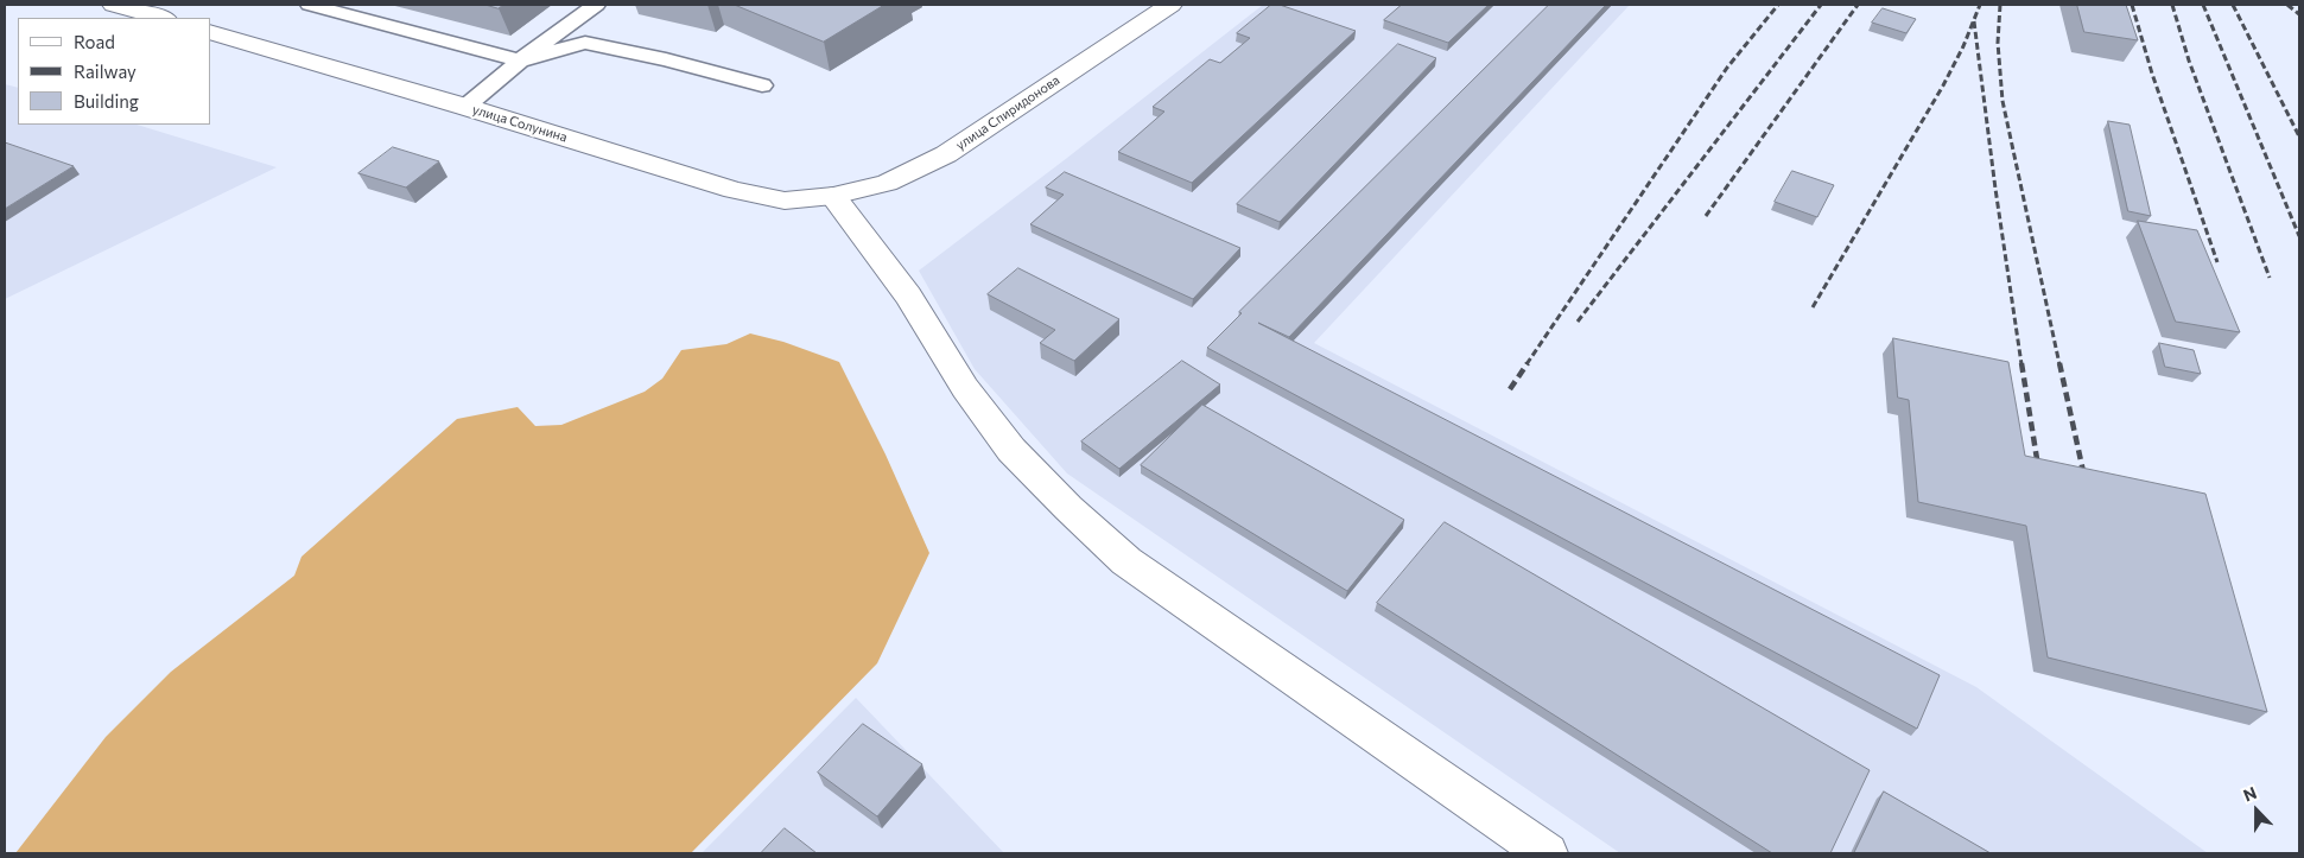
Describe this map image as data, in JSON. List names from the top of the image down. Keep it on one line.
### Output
{"streets":{"street":["улица Спиридонова","улица Солунина"]},"crossings":[["улица Спиридонова","улица Солунина"]],"legend":["Road","Railway","Building"],"north":"top"}
